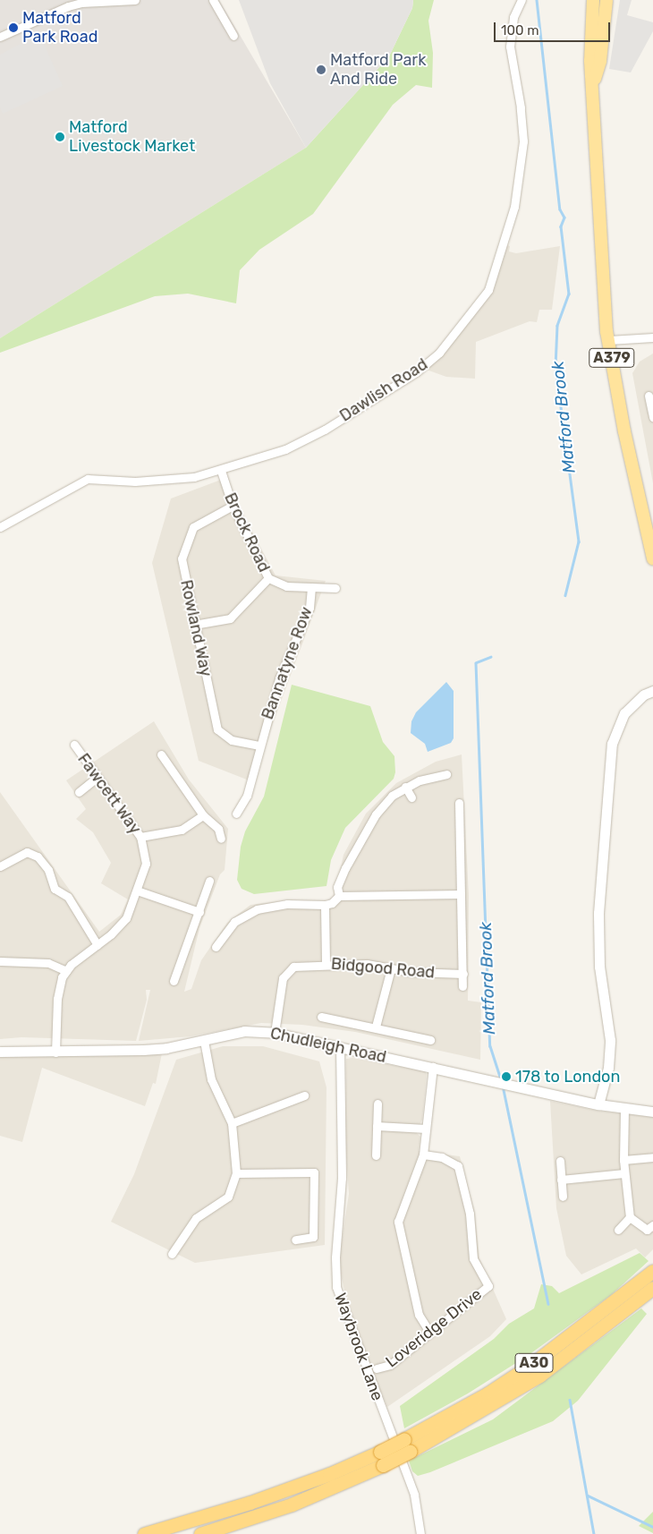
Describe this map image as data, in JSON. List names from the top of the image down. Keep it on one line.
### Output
{"streets":{"highway":["A30"],"main road":["A379"],"street":["Dawlish Road","Brock Road","Rowland Way","Bannatyne Row","Fawcett Way","Bidgood Road","Chudleigh Road","Loveridge Drive","Waybrook Lane"]},"crossings":[["Dawlish Road","Brock Road"],["Brock Road","Rowland Way"],["Brock Road","Bannatyne Row"],["Rowland Way","Bannatyne Row"],["Bidgood Road","Chudleigh Road"],["Chudleigh Road","Waybrook Lane"]],"water":["Matford Brook"],"places":["Matford Park Road","Matford Park And Ride","Matford Livestock Market","178 to London"],"scale_bar":"100 m"}
